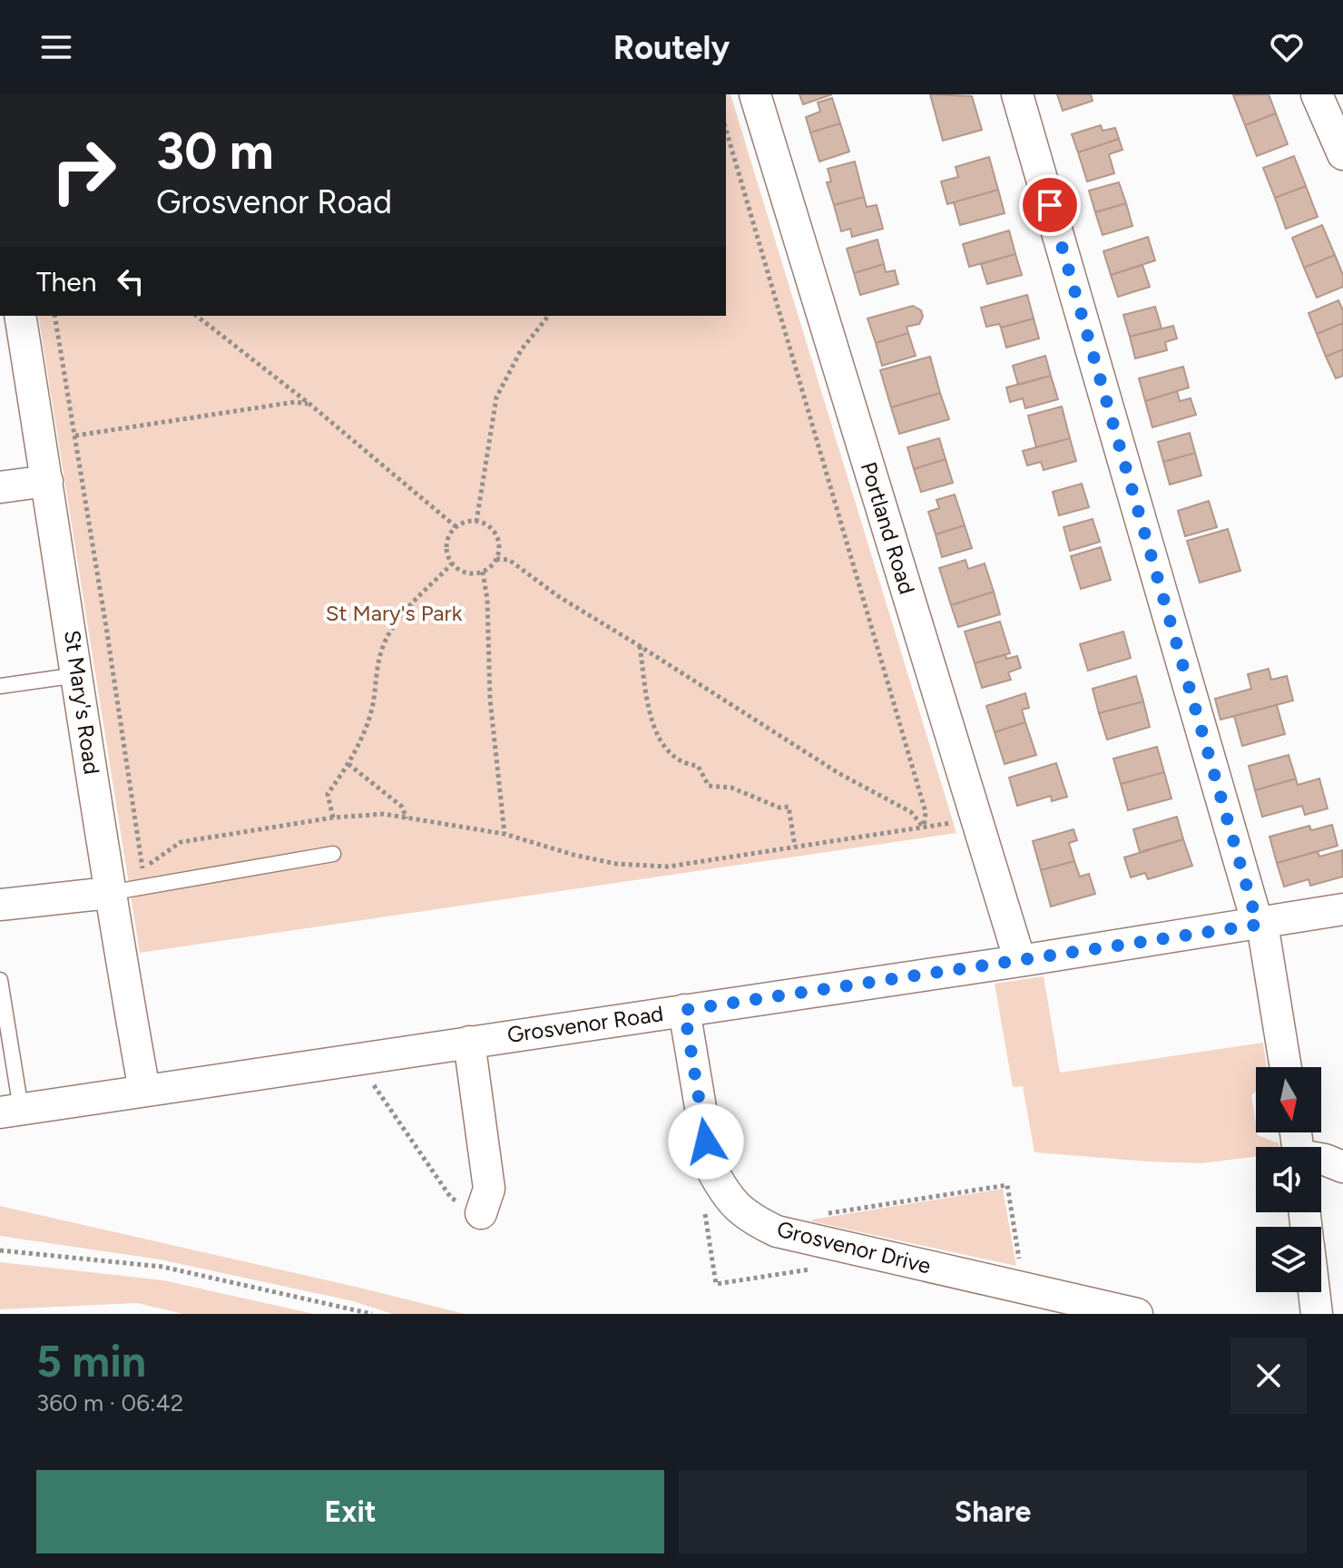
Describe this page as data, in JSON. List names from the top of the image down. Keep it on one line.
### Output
{"streets":{"street":["Portland Road","St Mary's Road","Grosvenor Road","Grosvenor Drive"]},"crossings":[["Portland Road","Grosvenor Road"],["St Mary's Road","Grosvenor Road"],["Grosvenor Road","Grosvenor Drive"]],"parks":["St Mary's Park"],"north":"bottom","page":{"header":"Routely","turn":["30 m","Grosvenor Road"],"then":"Then","heading":["5 min","360 m · 06:42"],"buttons":["Exit","Share"]}}
